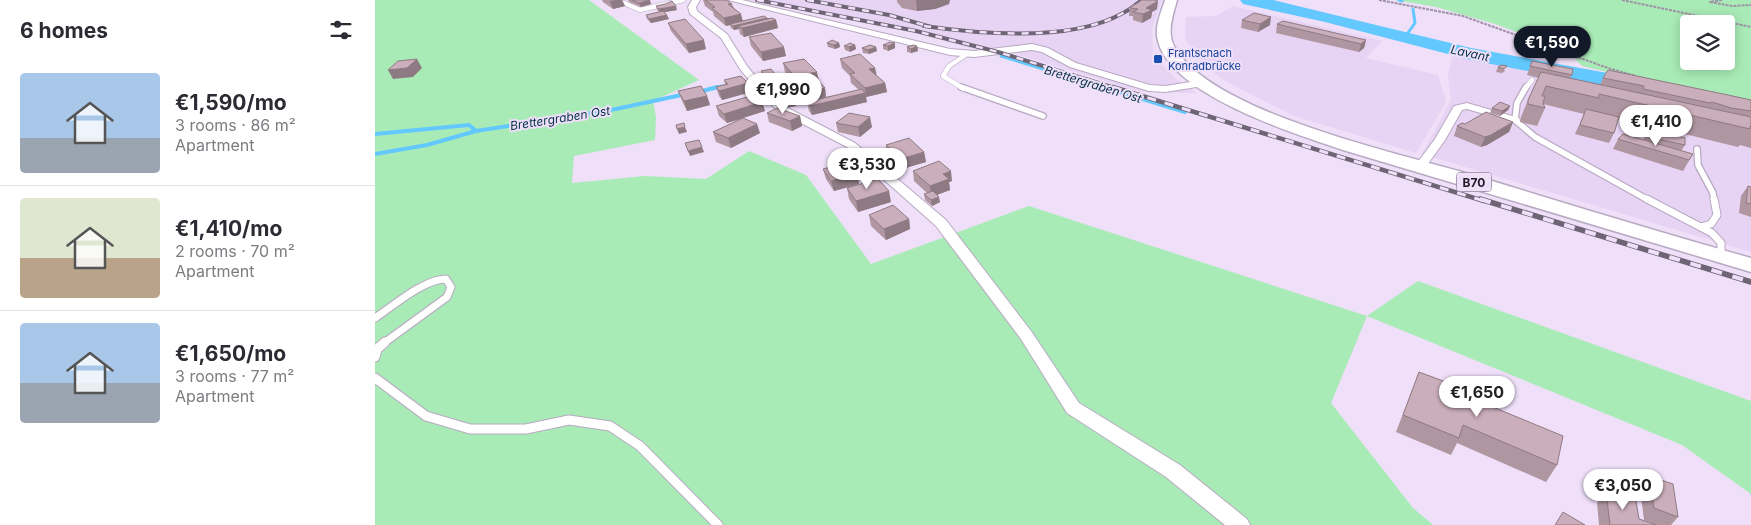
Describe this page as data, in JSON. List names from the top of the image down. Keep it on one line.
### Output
{"streets":{"main road":["B70"]},"water":["Lavant","Brettergraben Ost"],"places":{"transit":["Frantschach Konradbrücke"]},"page":{"heading":"6 homes","price":["€1,590","€1,990","€1,410","€3,530","€1,650","€3,050"],"list":[{"name":"€1,590/mo","note":"3 rooms · 86 m² · Apartment"},{"name":"€1,410/mo","note":"2 rooms · 70 m² · Apartment"},{"name":"€1,650/mo","note":"3 rooms · 77 m² · Apartment"}]}}
